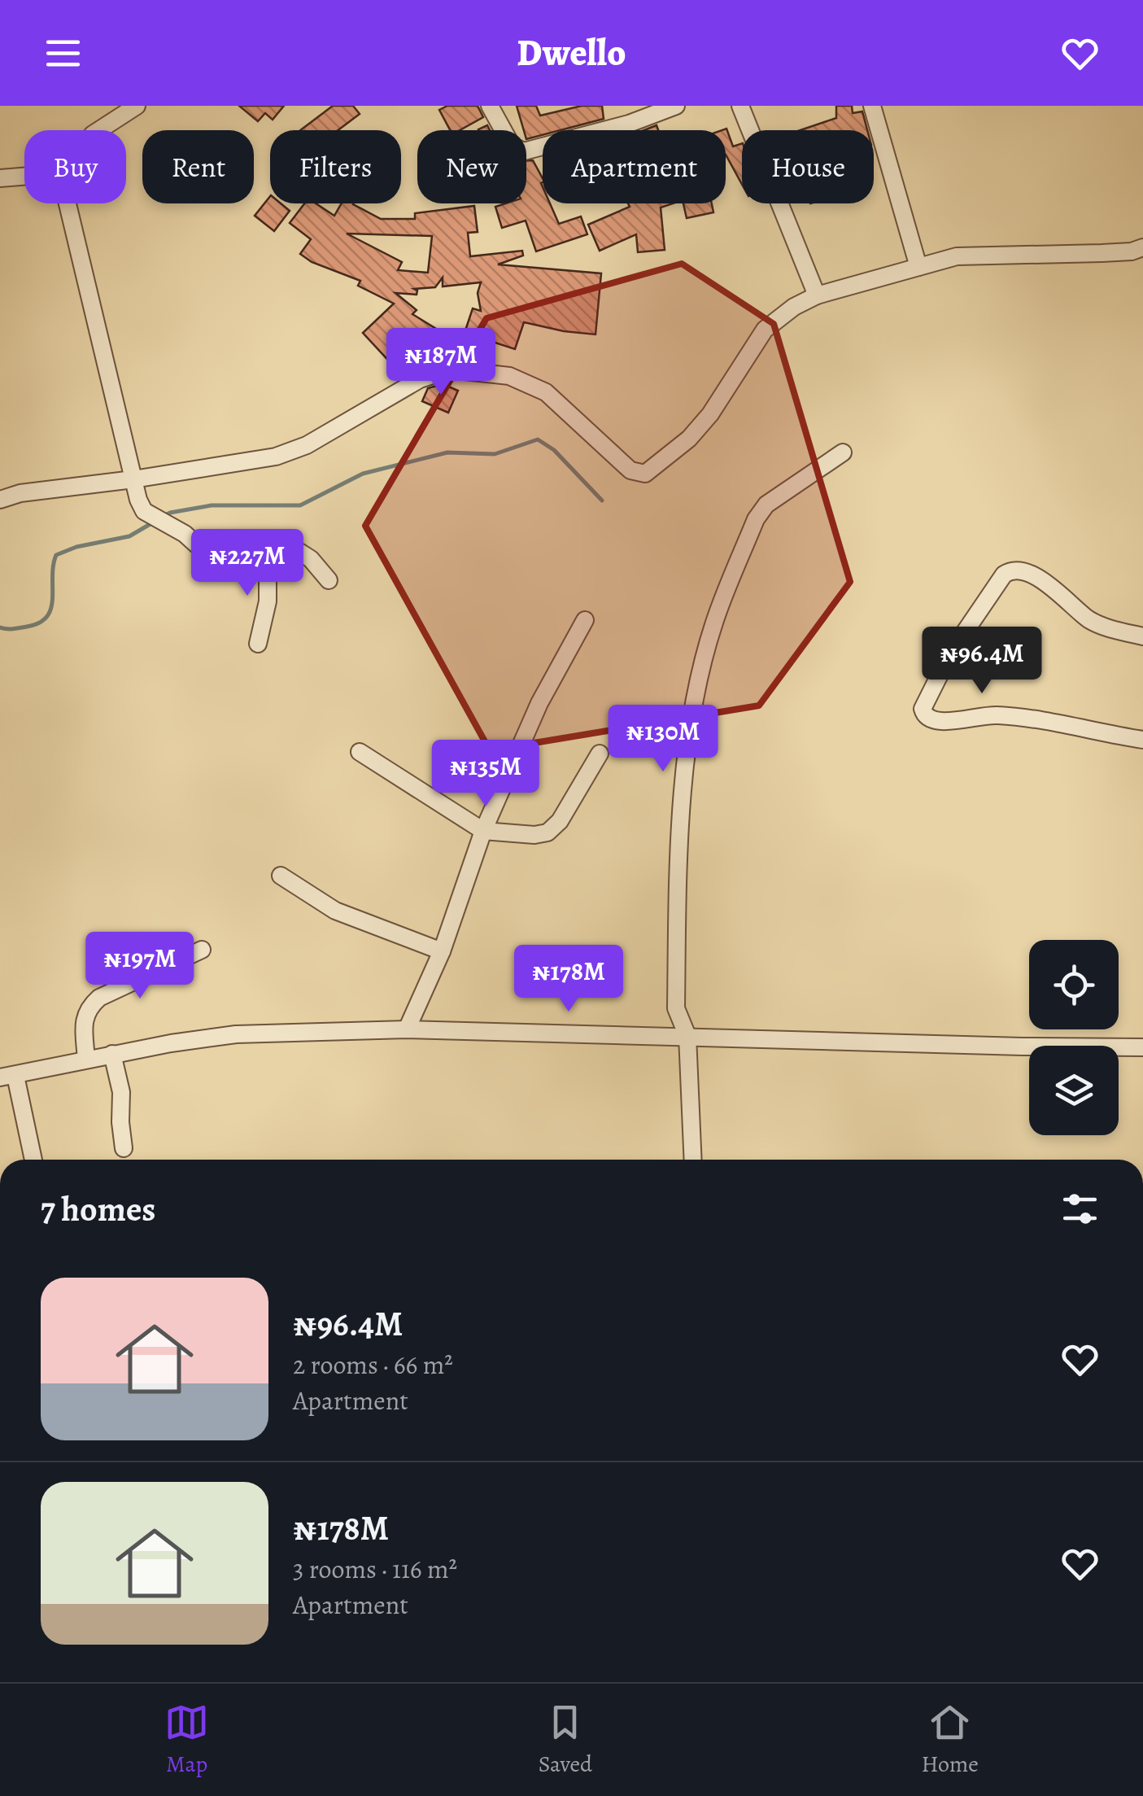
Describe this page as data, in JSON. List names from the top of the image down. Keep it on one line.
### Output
{"page":{"header":"Dwello","chip":["Buy","Rent","Filters","New","Apartment","House"],"price":["₦187M","₦227M","₦96.4M","₦130M","₦135M","₦197M","₦178M"],"heading":"7 homes","list":[{"name":"₦96.4M","note":"2 rooms · 66 m² · Apartment"},{"name":"₦178M","note":"3 rooms · 116 m² · Apartment"}],"tabs":["Map","Saved","Home"]}}
